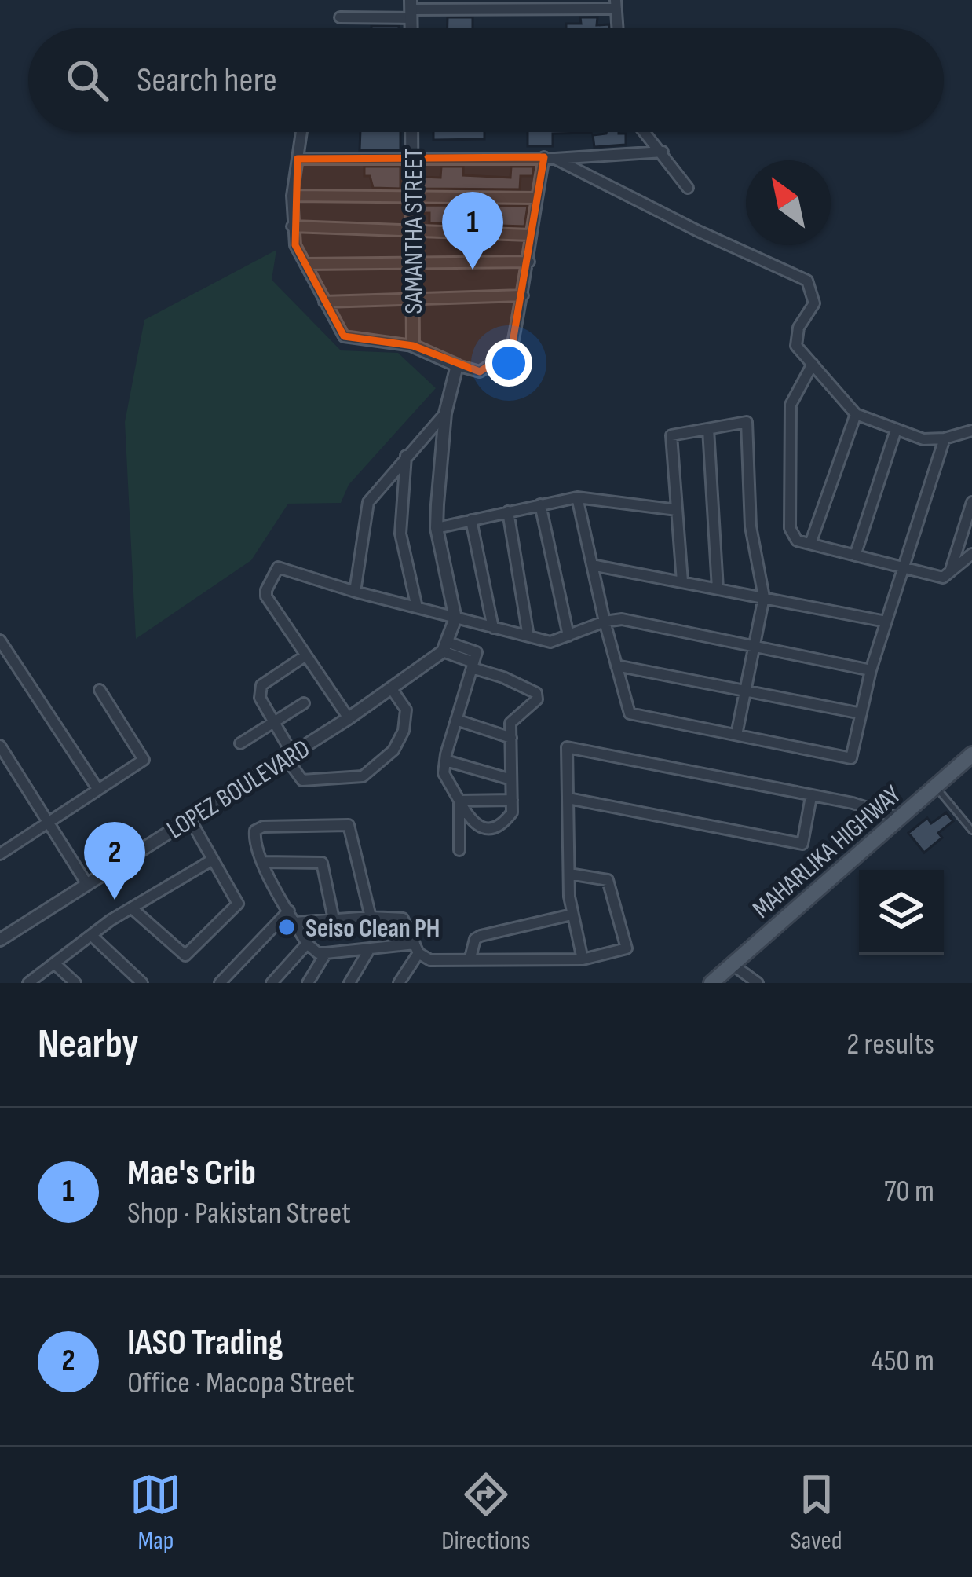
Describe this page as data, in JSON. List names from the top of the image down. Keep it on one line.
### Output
{"streets":{"main road":["MAHARLIKA HIGHWAY"],"street":["SAMANTHA STREET","LOPEZ BOULEVARD"]},"places":["Seiso Clean PH"],"north":"top left","page":{"search":"Search here","pins":["1","2"],"heading":["Nearby","2 results"],"list":[{"mark":"1","name":"Mae's Crib","note":"Shop · Pakistan Street","value":"70 m"},{"mark":"2","name":"IASO Trading","note":"Office · Macopa Street","value":"450 m"}],"nav":["Map","Directions","Saved"]}}
